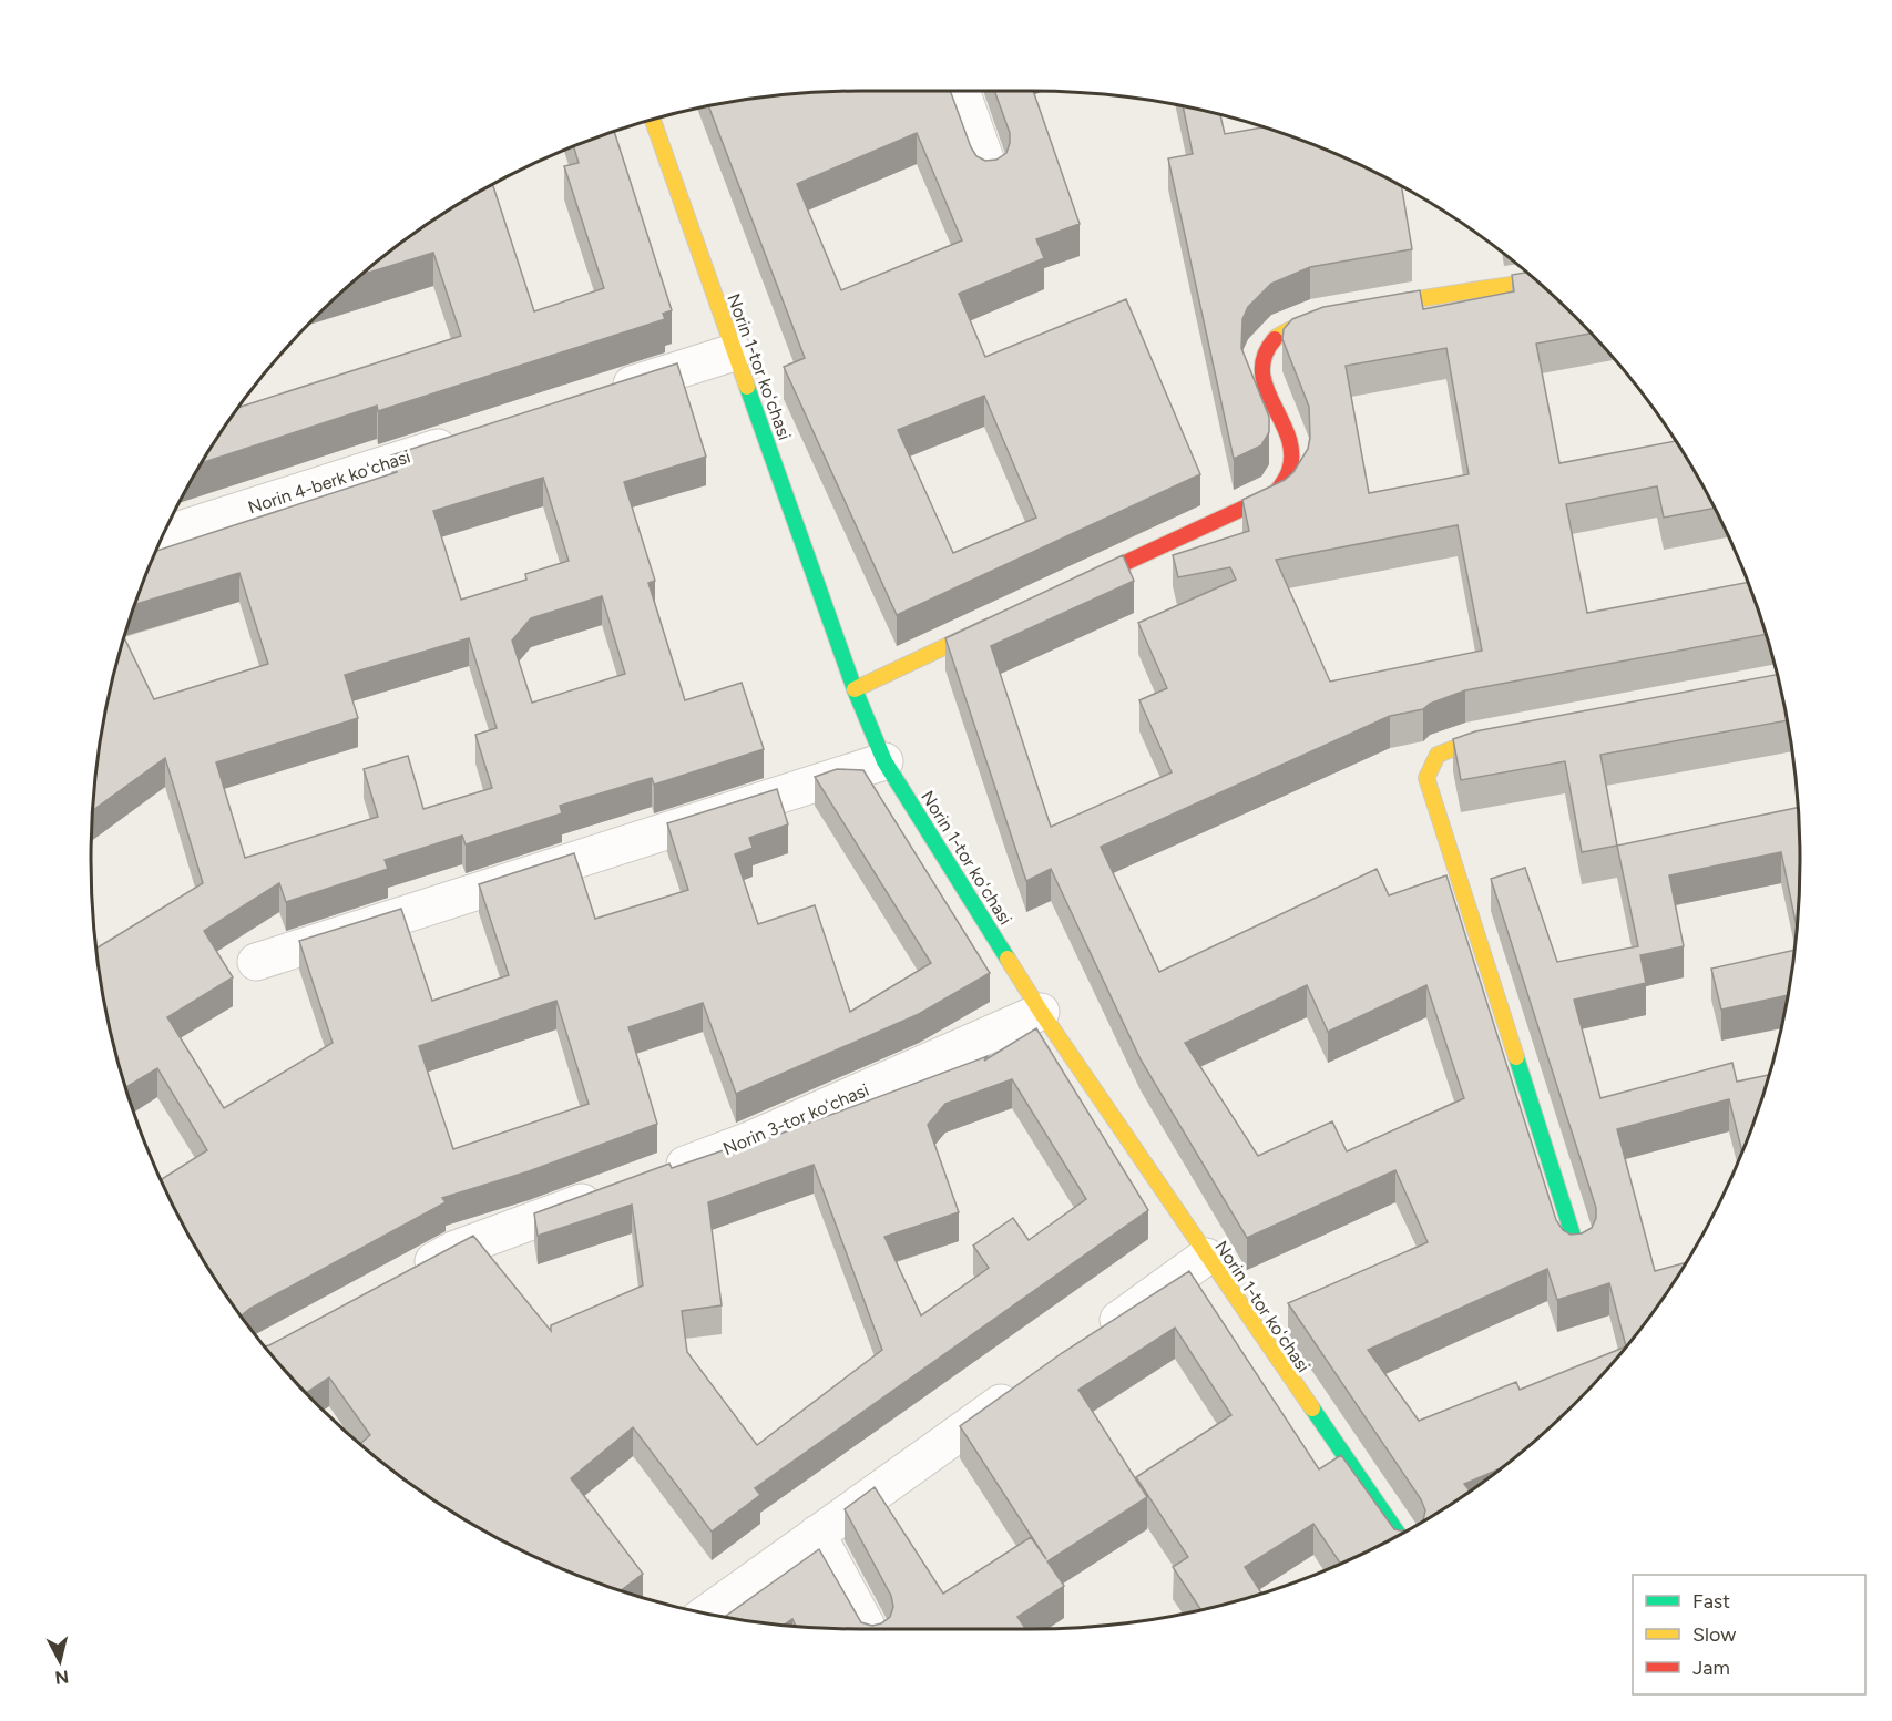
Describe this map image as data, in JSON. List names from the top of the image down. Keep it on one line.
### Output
{"streets":{"street":["Norin 1-tor koʻchasi","Norin 4-berk koʻchasi","Norin 3-tor koʻchasi"]},"crossings":[["Norin 1-tor koʻchasi","Norin 3-tor koʻchasi"]],"legend":["Fast","Slow","Jam"],"north":"bottom"}
